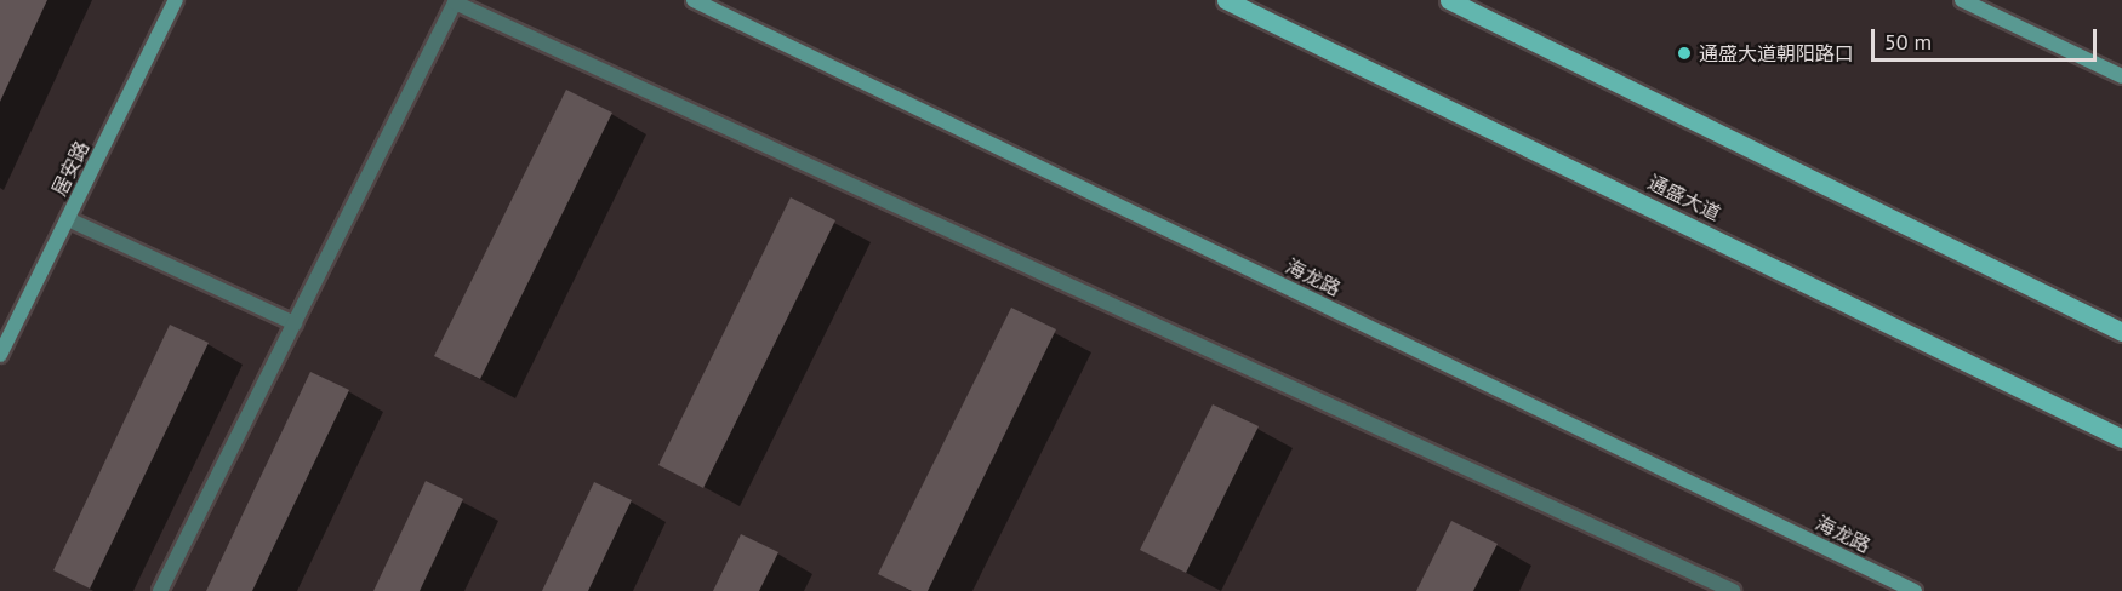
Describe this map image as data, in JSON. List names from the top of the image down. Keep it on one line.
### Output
{"streets":{"main road":["通盛大道"],"street":["居安路","海龙路"]},"places":["通盛大道朝阳路口"],"scale_bar":"50 m"}
